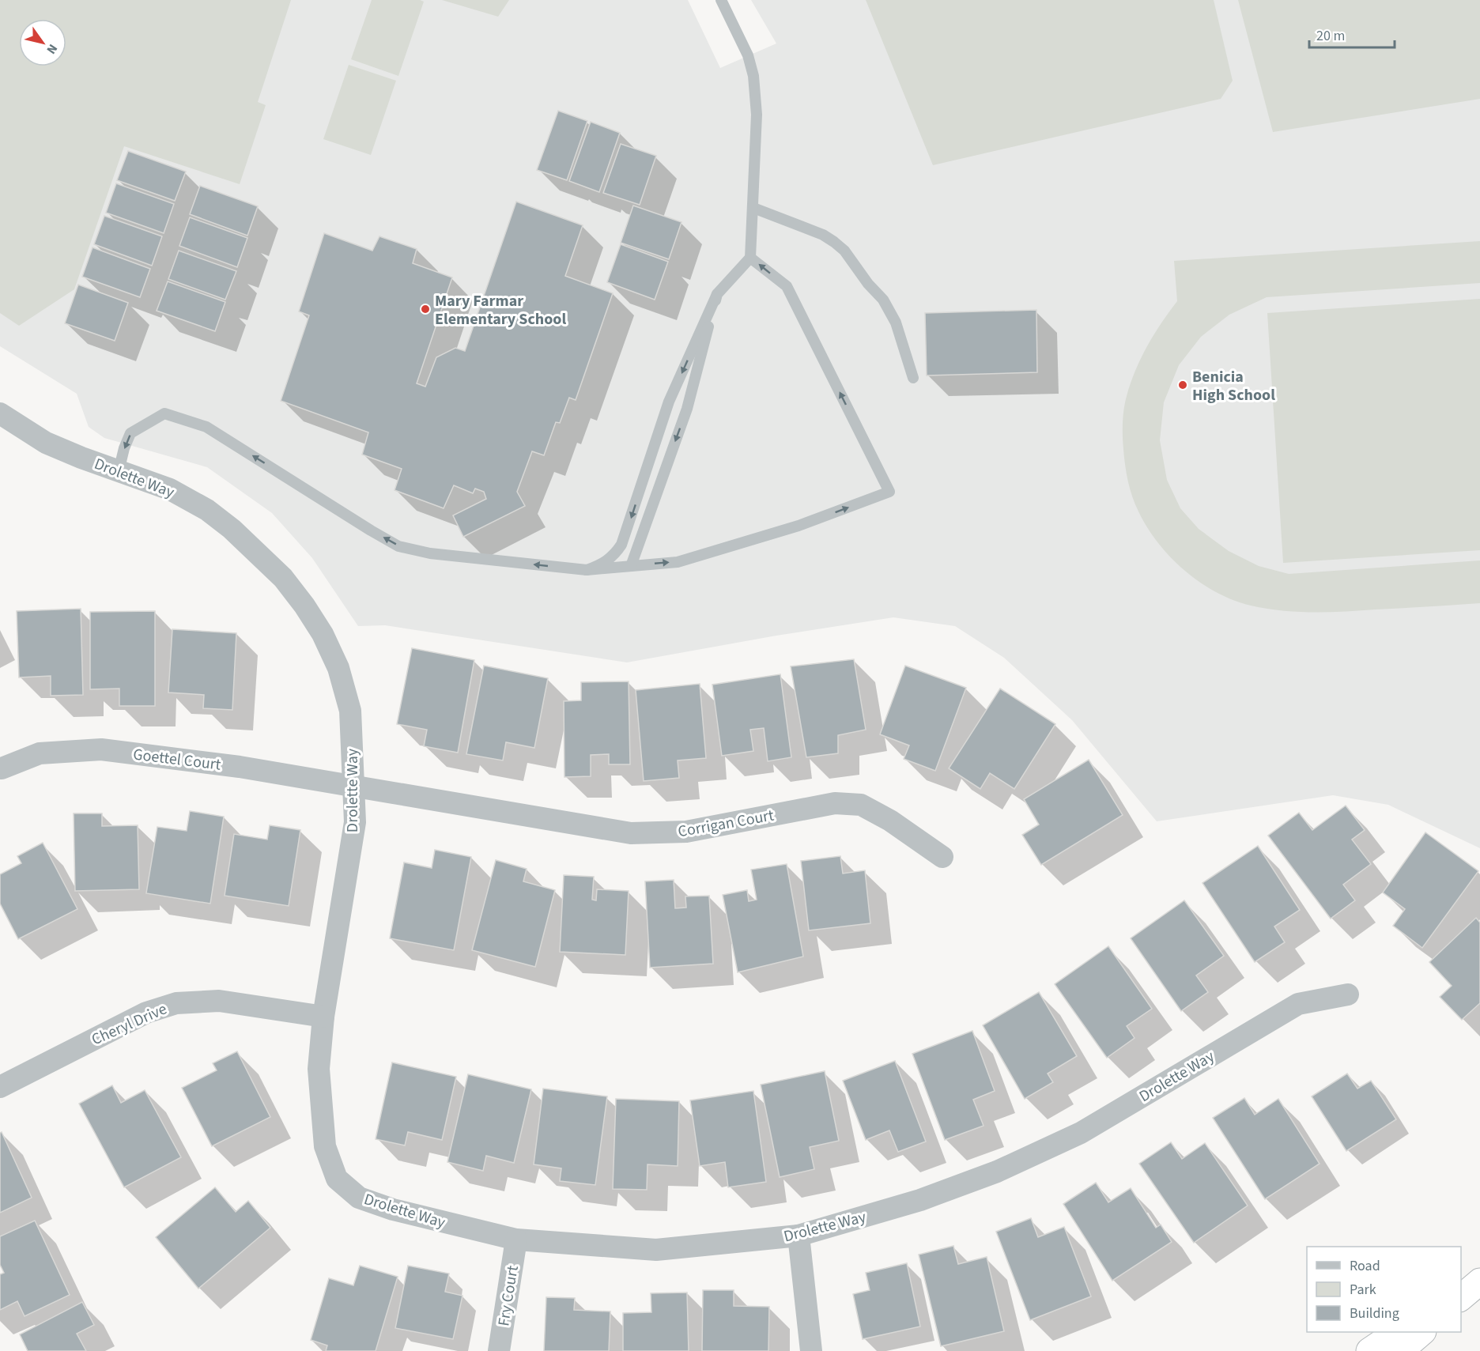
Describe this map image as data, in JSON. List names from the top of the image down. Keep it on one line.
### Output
{"streets":{"street":["Drolette Way","Goettel Court","Corrigan Court","Cheryl Drive","Fry Court"]},"crossings":[["Drolette Way","Goettel Court"],["Drolette Way","Corrigan Court"],["Drolette Way","Cheryl Drive"],["Drolette Way","Fry Court"],["Goettel Court","Corrigan Court"]],"places":["Mary Farmar Elementary School","Benicia High School"],"legend":["Road","Park","Building"],"scale_bar":"20 m","north":"bottom right"}
